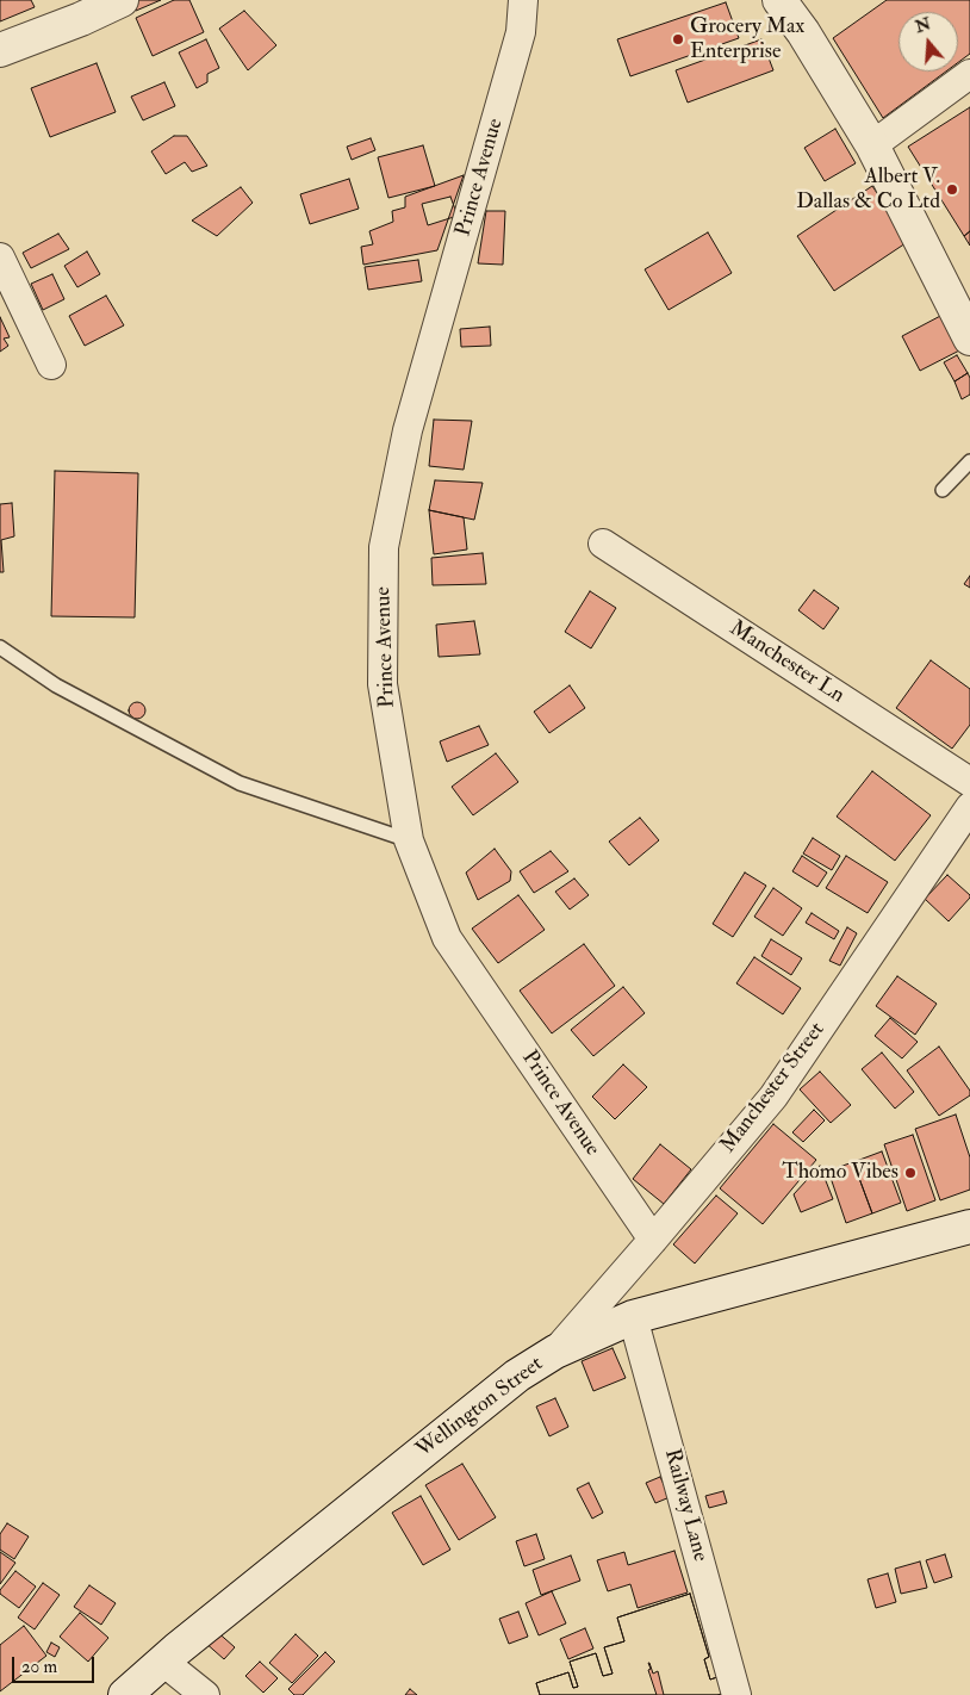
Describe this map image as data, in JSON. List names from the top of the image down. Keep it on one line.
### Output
{"streets":{"main road":["Wellington Street"],"street":["Prince Avenue","Manchester Ln","Manchester Street","Railway Lane"]},"crossings":[["Prince Avenue","Manchester Street"],["Manchester Street","Wellington Street"],["Wellington Street","Railway Lane"]],"places":["Grocery Max Enterprise","Albert V. Dallas & Co Ltd","Thomo Vibes"],"scale_bar":"20 m","north":"top"}
